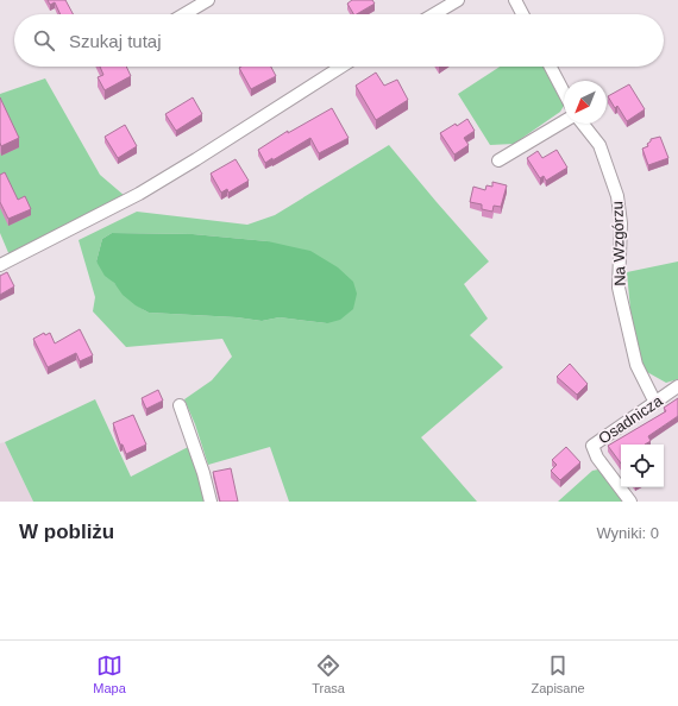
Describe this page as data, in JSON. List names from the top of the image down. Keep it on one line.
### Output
{"streets":{"street":["Na Wzgórzu","Osadnicza"]},"crossings":[["Na Wzgórzu","Osadnicza"]],"north":"bottom left","page":{"search":"Szukaj tutaj","heading":["W pobliżu","Wyniki: 0"],"nav":["Mapa","Trasa","Zapisane"]}}
